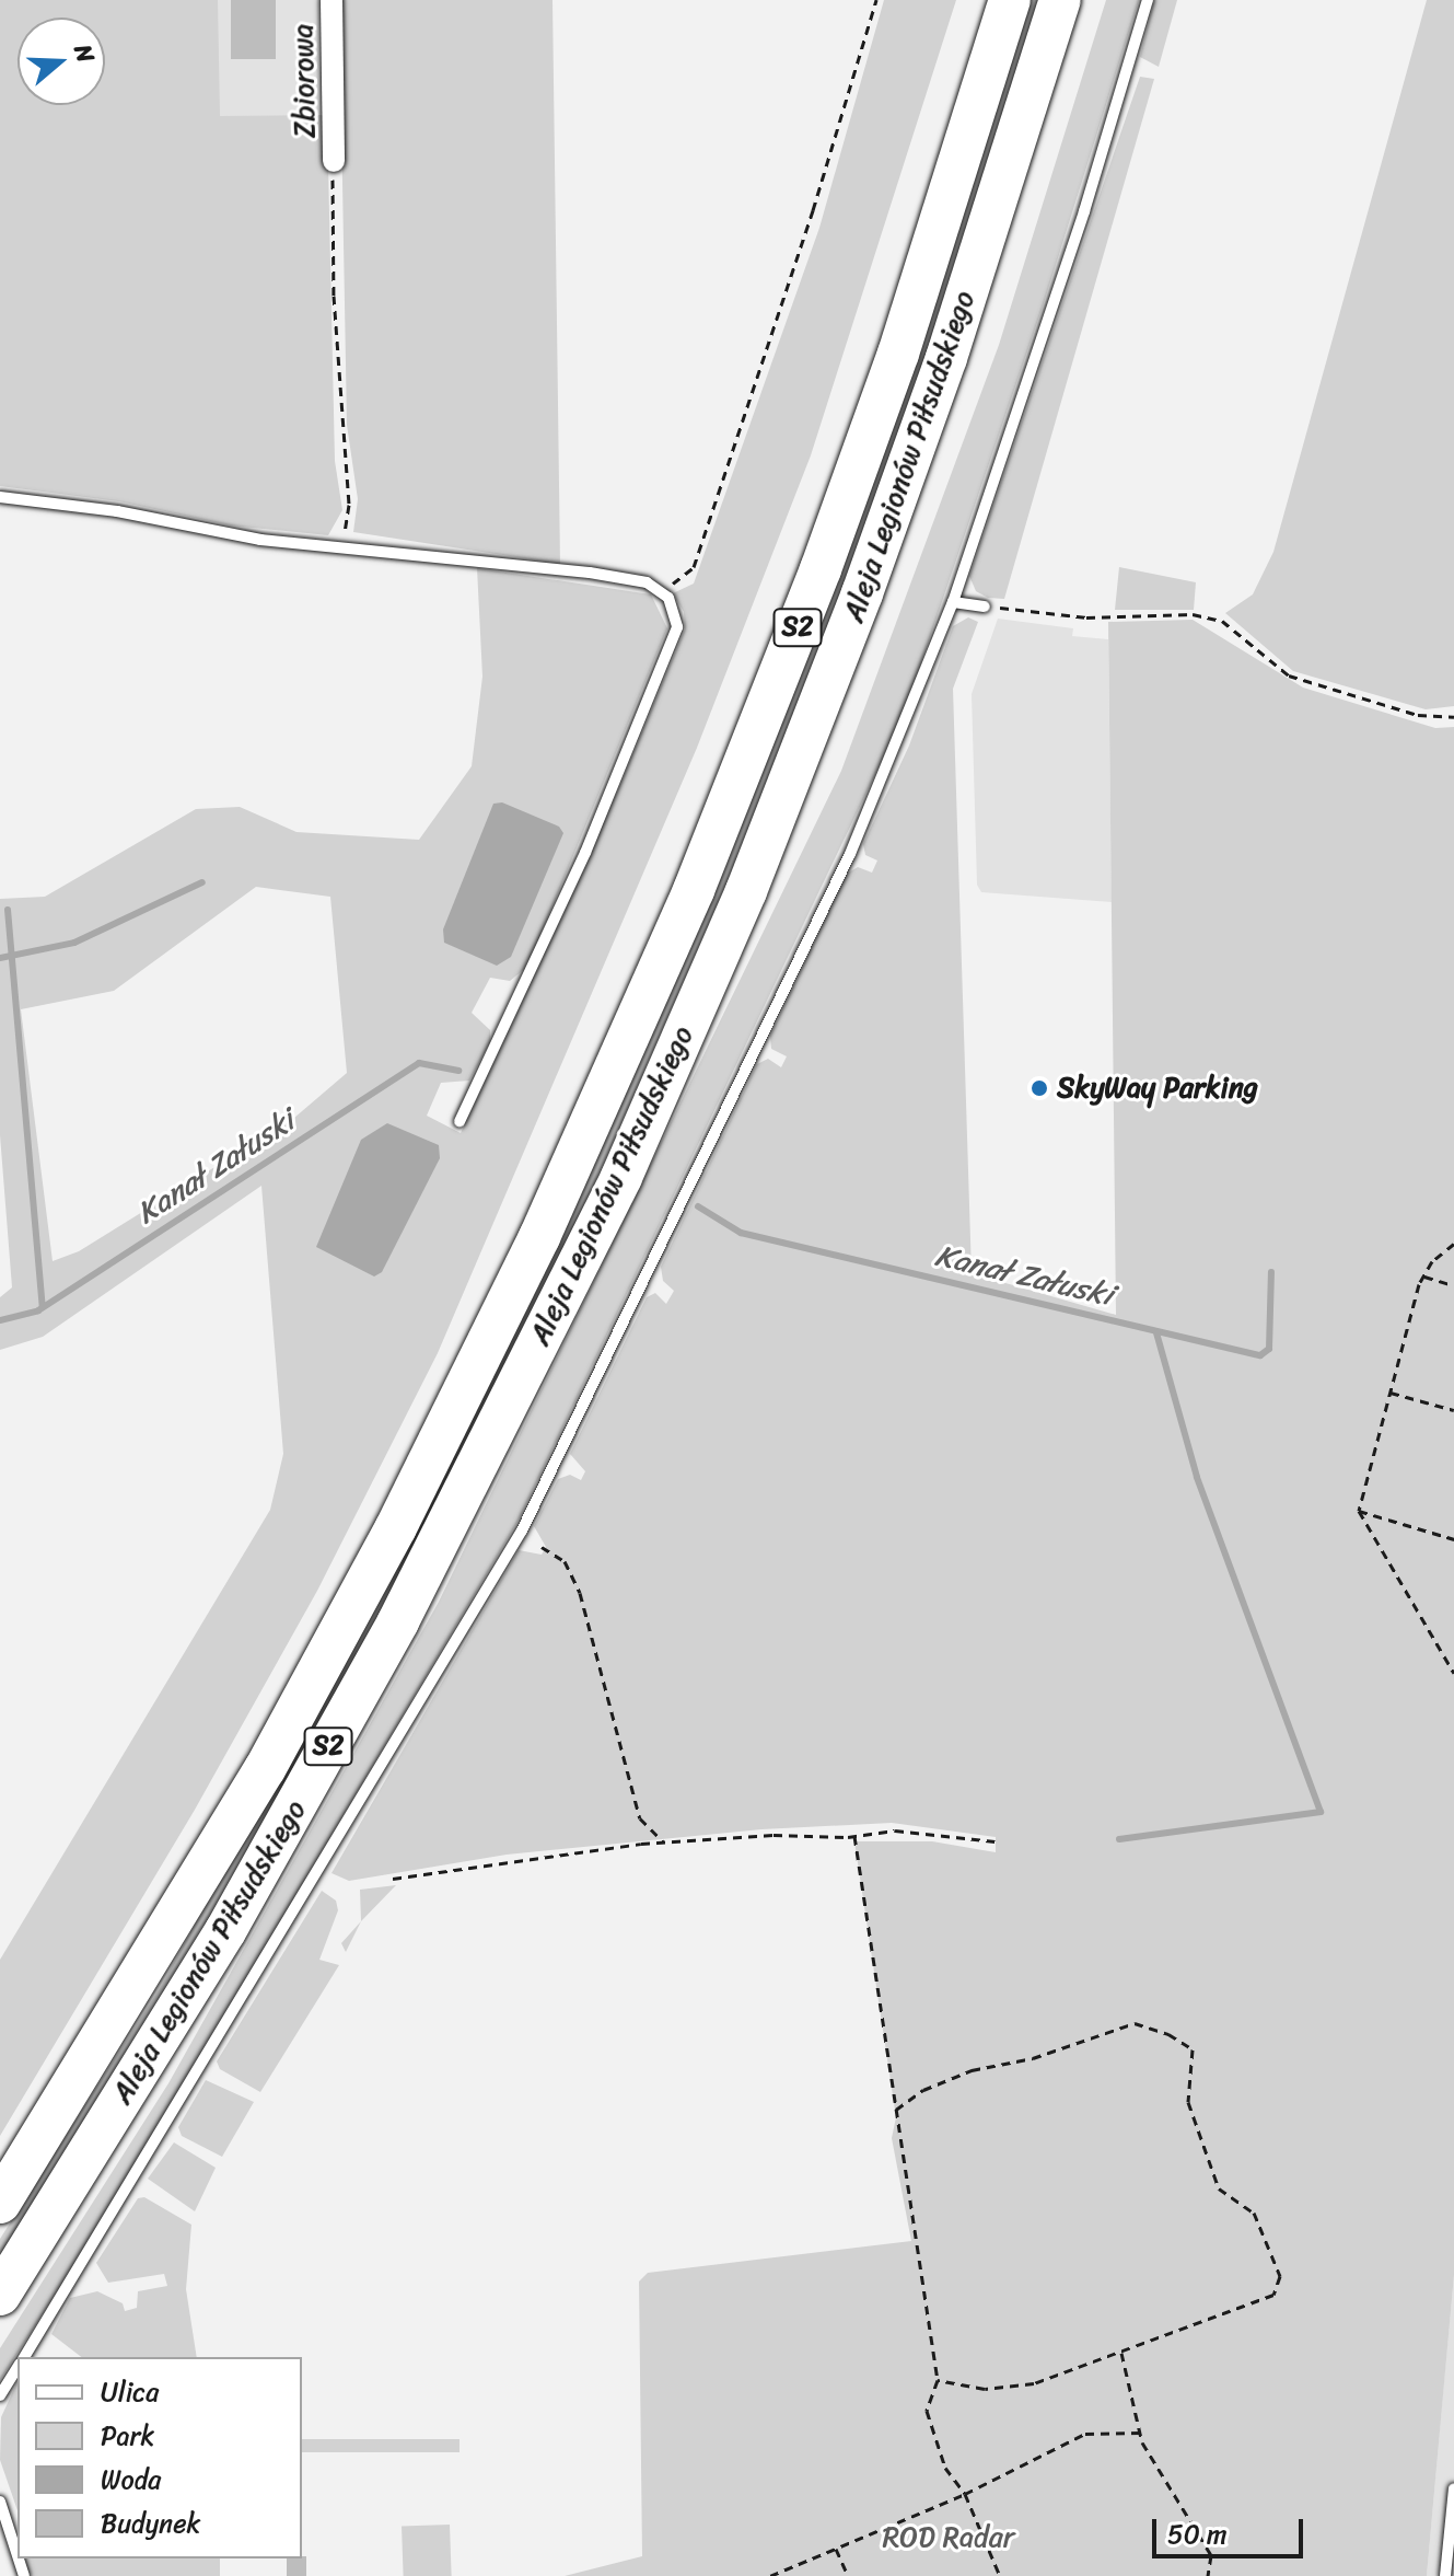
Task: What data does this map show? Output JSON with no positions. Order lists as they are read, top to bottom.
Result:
{
  "streets": {
    "highway": ["Aleja Legionów Piłsudskiego", "S2"],
    "street": ["Zbiorowa"]
  },
  "water": ["Kanał Załuski"],
  "parks": ["ROD Radar"],
  "places": ["SkyWay Parking"],
  "legend": [
    "Ulica",
    "Park",
    "Woda",
    "Budynek"
  ],
  "scale_bar": "50 m",
  "north": "right"
}
